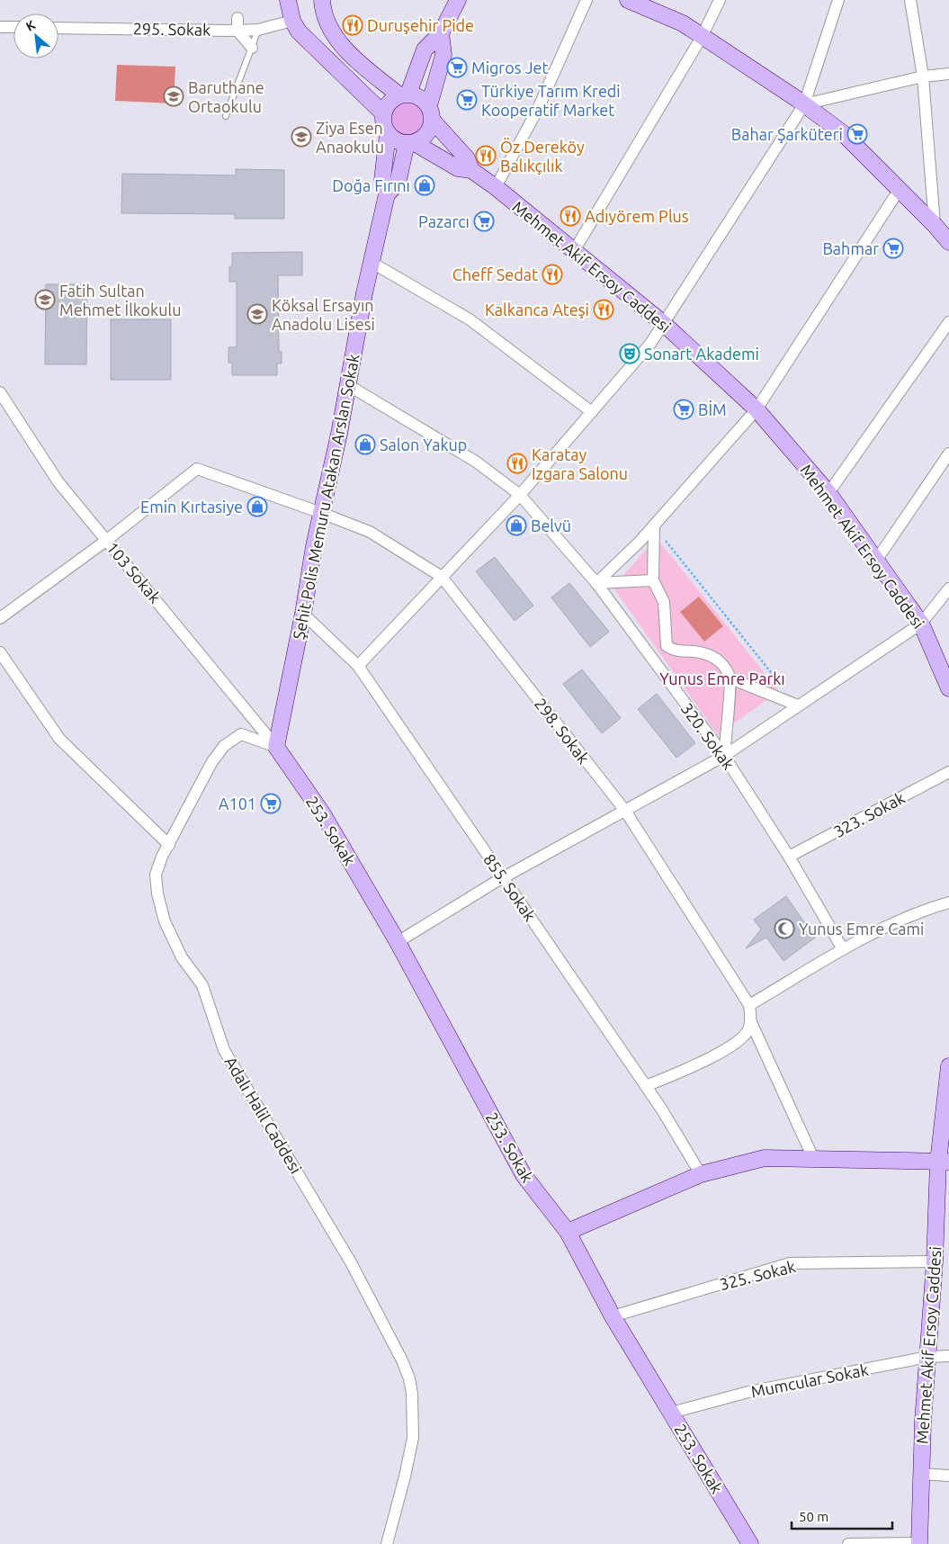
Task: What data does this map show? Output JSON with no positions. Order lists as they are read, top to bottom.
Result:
{
  "streets": {
    "street": [
      "295. Sokak",
      "Mehmet Akif Ersoy Caddesi",
      "Şehit Polis Memuru Atakan Arslan Sokak",
      "103 Sokak",
      "298. Sokak",
      "320. Sokak",
      "323. Sokak",
      "253. Sokak",
      "855. Sokak",
      "Adalı Halil Caddesi",
      "325. Sokak",
      "Mumcular Sokak"
    ]
  },
  "crossings": [
    ["Mehmet Akif Ersoy Caddesi", "325. Sokak"],
    ["Mehmet Akif Ersoy Caddesi", "Mumcular Sokak"],
    ["Şehit Polis Memuru Atakan Arslan Sokak", "103 Sokak"],
    ["Şehit Polis Memuru Atakan Arslan Sokak", "298. Sokak"],
    ["Şehit Polis Memuru Atakan Arslan Sokak", "320. Sokak"],
    ["Şehit Polis Memuru Atakan Arslan Sokak", "253. Sokak"],
    ["Şehit Polis Memuru Atakan Arslan Sokak", "855. Sokak"],
    ["Şehit Polis Memuru Atakan Arslan Sokak", "Adalı Halil Caddesi"],
    ["103 Sokak", "298. Sokak"],
    ["103 Sokak", "253. Sokak"],
    ["103 Sokak", "Adalı Halil Caddesi"],
    ["320. Sokak", "323. Sokak"],
    ["253. Sokak", "Adalı Halil Caddesi"],
    ["253. Sokak", "325. Sokak"],
    ["253. Sokak", "Mumcular Sokak"]
  ],
  "parks": ["Yunus Emre Parkı"],
  "places": {
    "restaurant": [
      "Duruşehir Pide",
      "Öz Dereköy Balıkçılık",
      "Adıyörem Plus",
      "Cheff Sedat",
      "Kalkanca Ateşi",
      "Karatay Izgara Salonu"
    ],
    "supermarket": [
      "Migros Jet",
      "Türkiye Tarım Kredi Kooperatif Market",
      "Bahar Şarküteri",
      "Pazarcı",
      "Bahmar",
      "BİM",
      "A101"
    ],
    "school or university": [
      "Baruthane Ortaokulu",
      "Ziya Esen Anaokulu",
      "Fatih Sultan Mehmet İlkokulu",
      "Köksal Ersayın Anadolu Lisesi"
    ],
    "shop": [
      "Doğa Fırını",
      "Salon Yakup",
      "Emin Kırtasiye",
      "Belvü"
    ],
    "theatre": ["Sonart Akademi"],
    "mosque": ["Yunus Emre Cami"]
  },
  "scale_bar": "50 m",
  "north": "top left"
}
